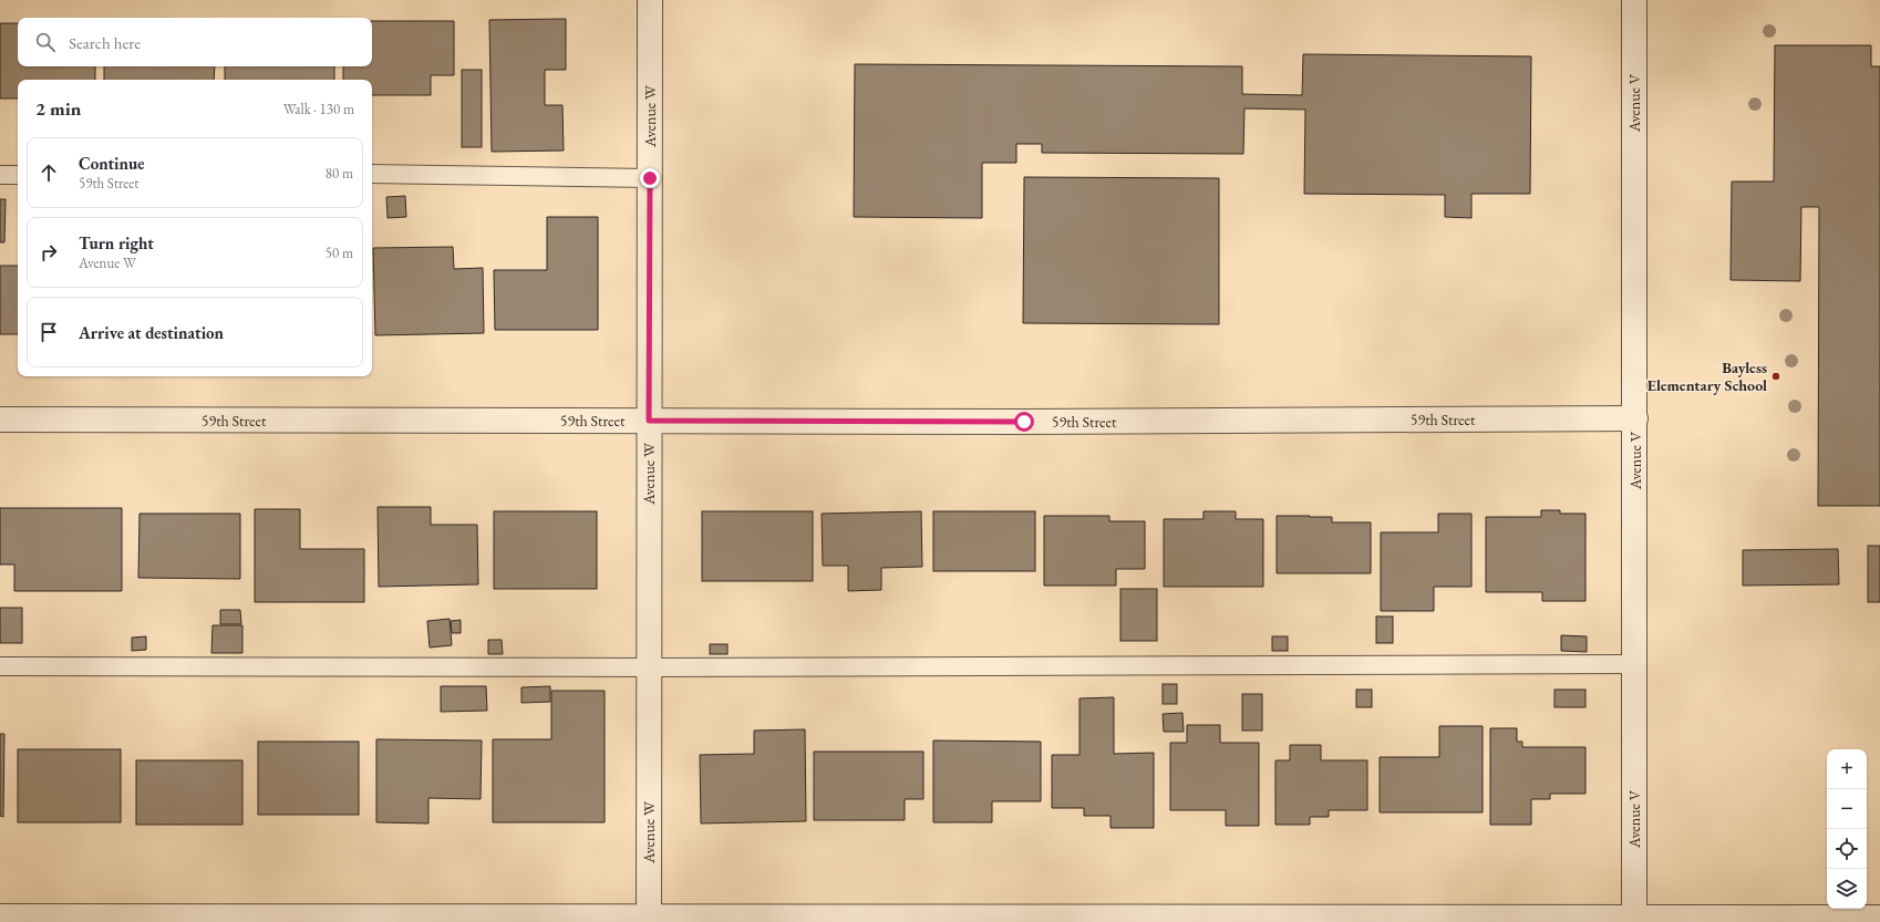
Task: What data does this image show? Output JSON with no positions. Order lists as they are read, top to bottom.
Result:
{
  "streets": {
    "street": ["Avenue V", "Avenue W", "59th Street"]
  },
  "crossings": [
    ["Avenue V", "59th Street"],
    ["Avenue W", "59th Street"]
  ],
  "places": ["Bayless Elementary School"],
  "page": {
    "search": "Search here",
    "heading": ["2 min", "Walk · 130 m"],
    "list": [
      ["Continue", "59th Street", "80 m"],
      ["Turn right", "Avenue W", "50 m"],
      "Arrive at destination"
    ],
    "map_buttons": ["+", "−"]
  }
}
